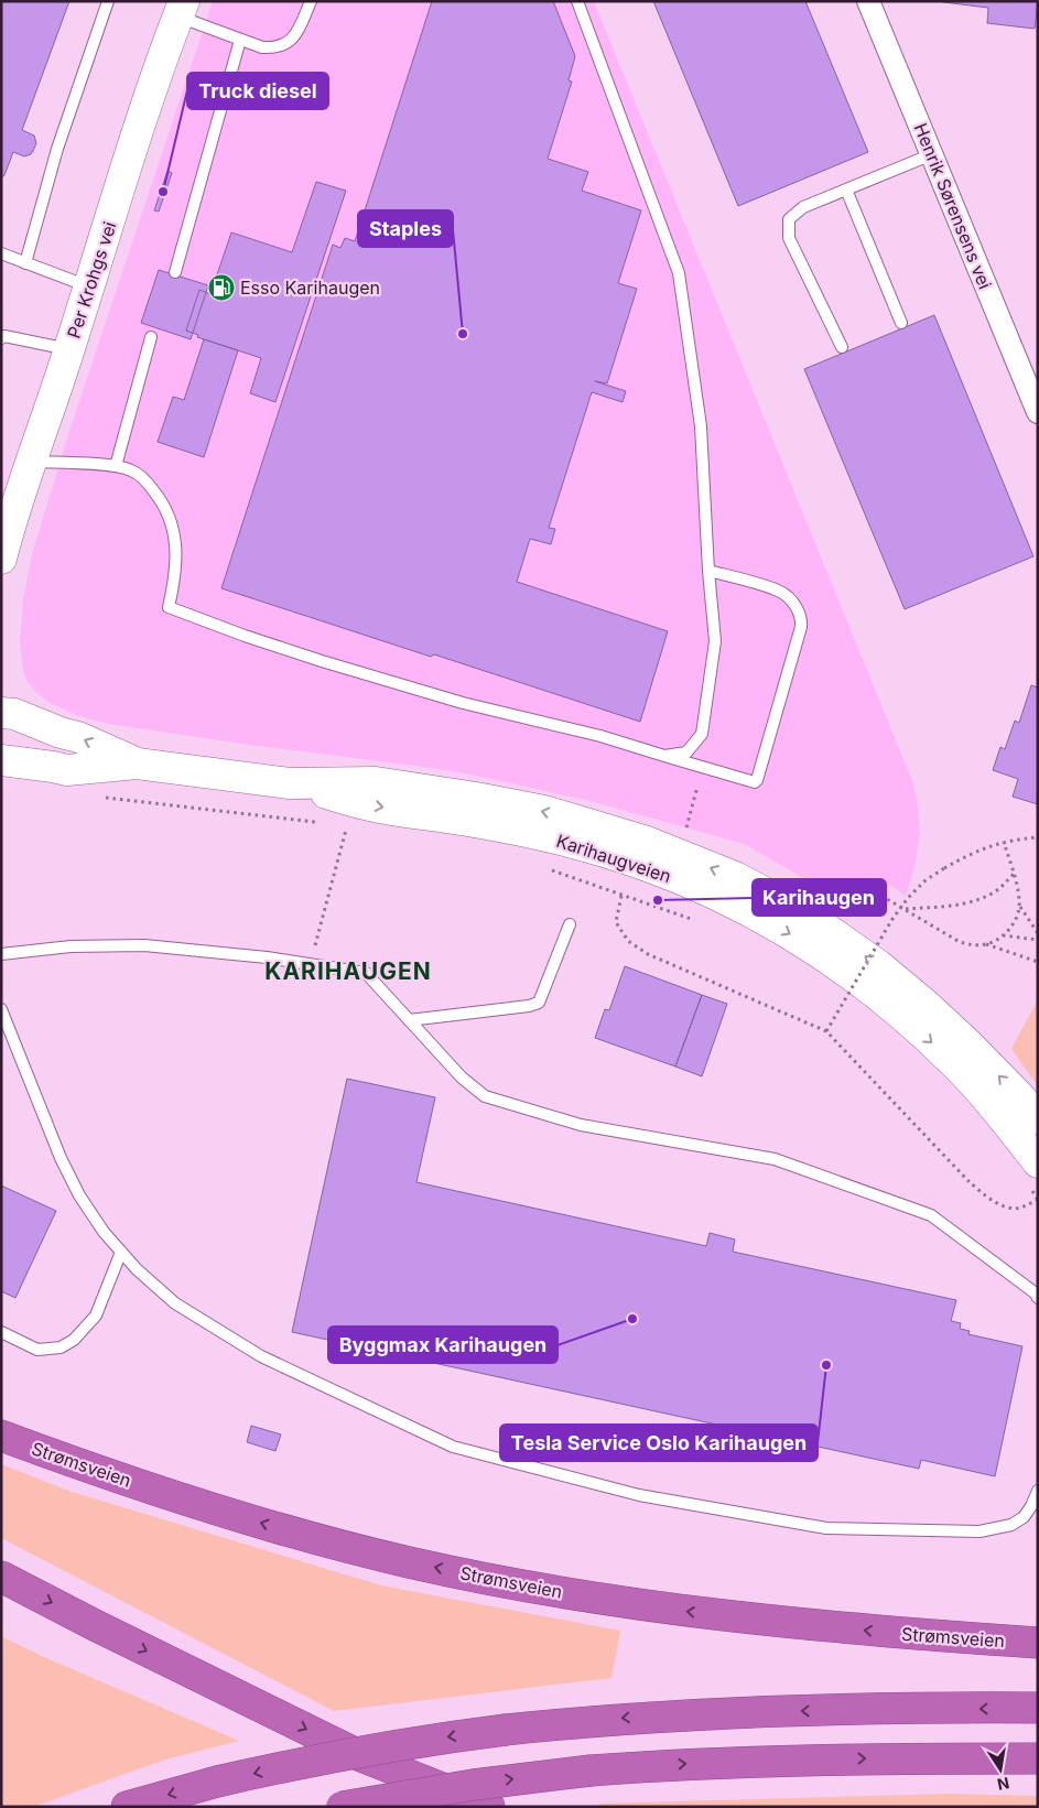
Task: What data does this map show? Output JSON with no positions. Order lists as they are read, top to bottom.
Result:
{
  "streets": {
    "highway": ["Strømsveien"],
    "main road": ["Per Krohgs vei", "Karihaugveien"],
    "street": ["Henrik Sørensens vei"]
  },
  "districts": ["KARIHAUGEN"],
  "places": {
    "other": [
      "Truck diesel",
      "Staples",
      "Karihaugen",
      "Byggmax Karihaugen",
      "Tesla Service Oslo Karihaugen"
    ],
    "fuel station": ["Esso Karihaugen"]
  },
  "north": "bottom"
}
